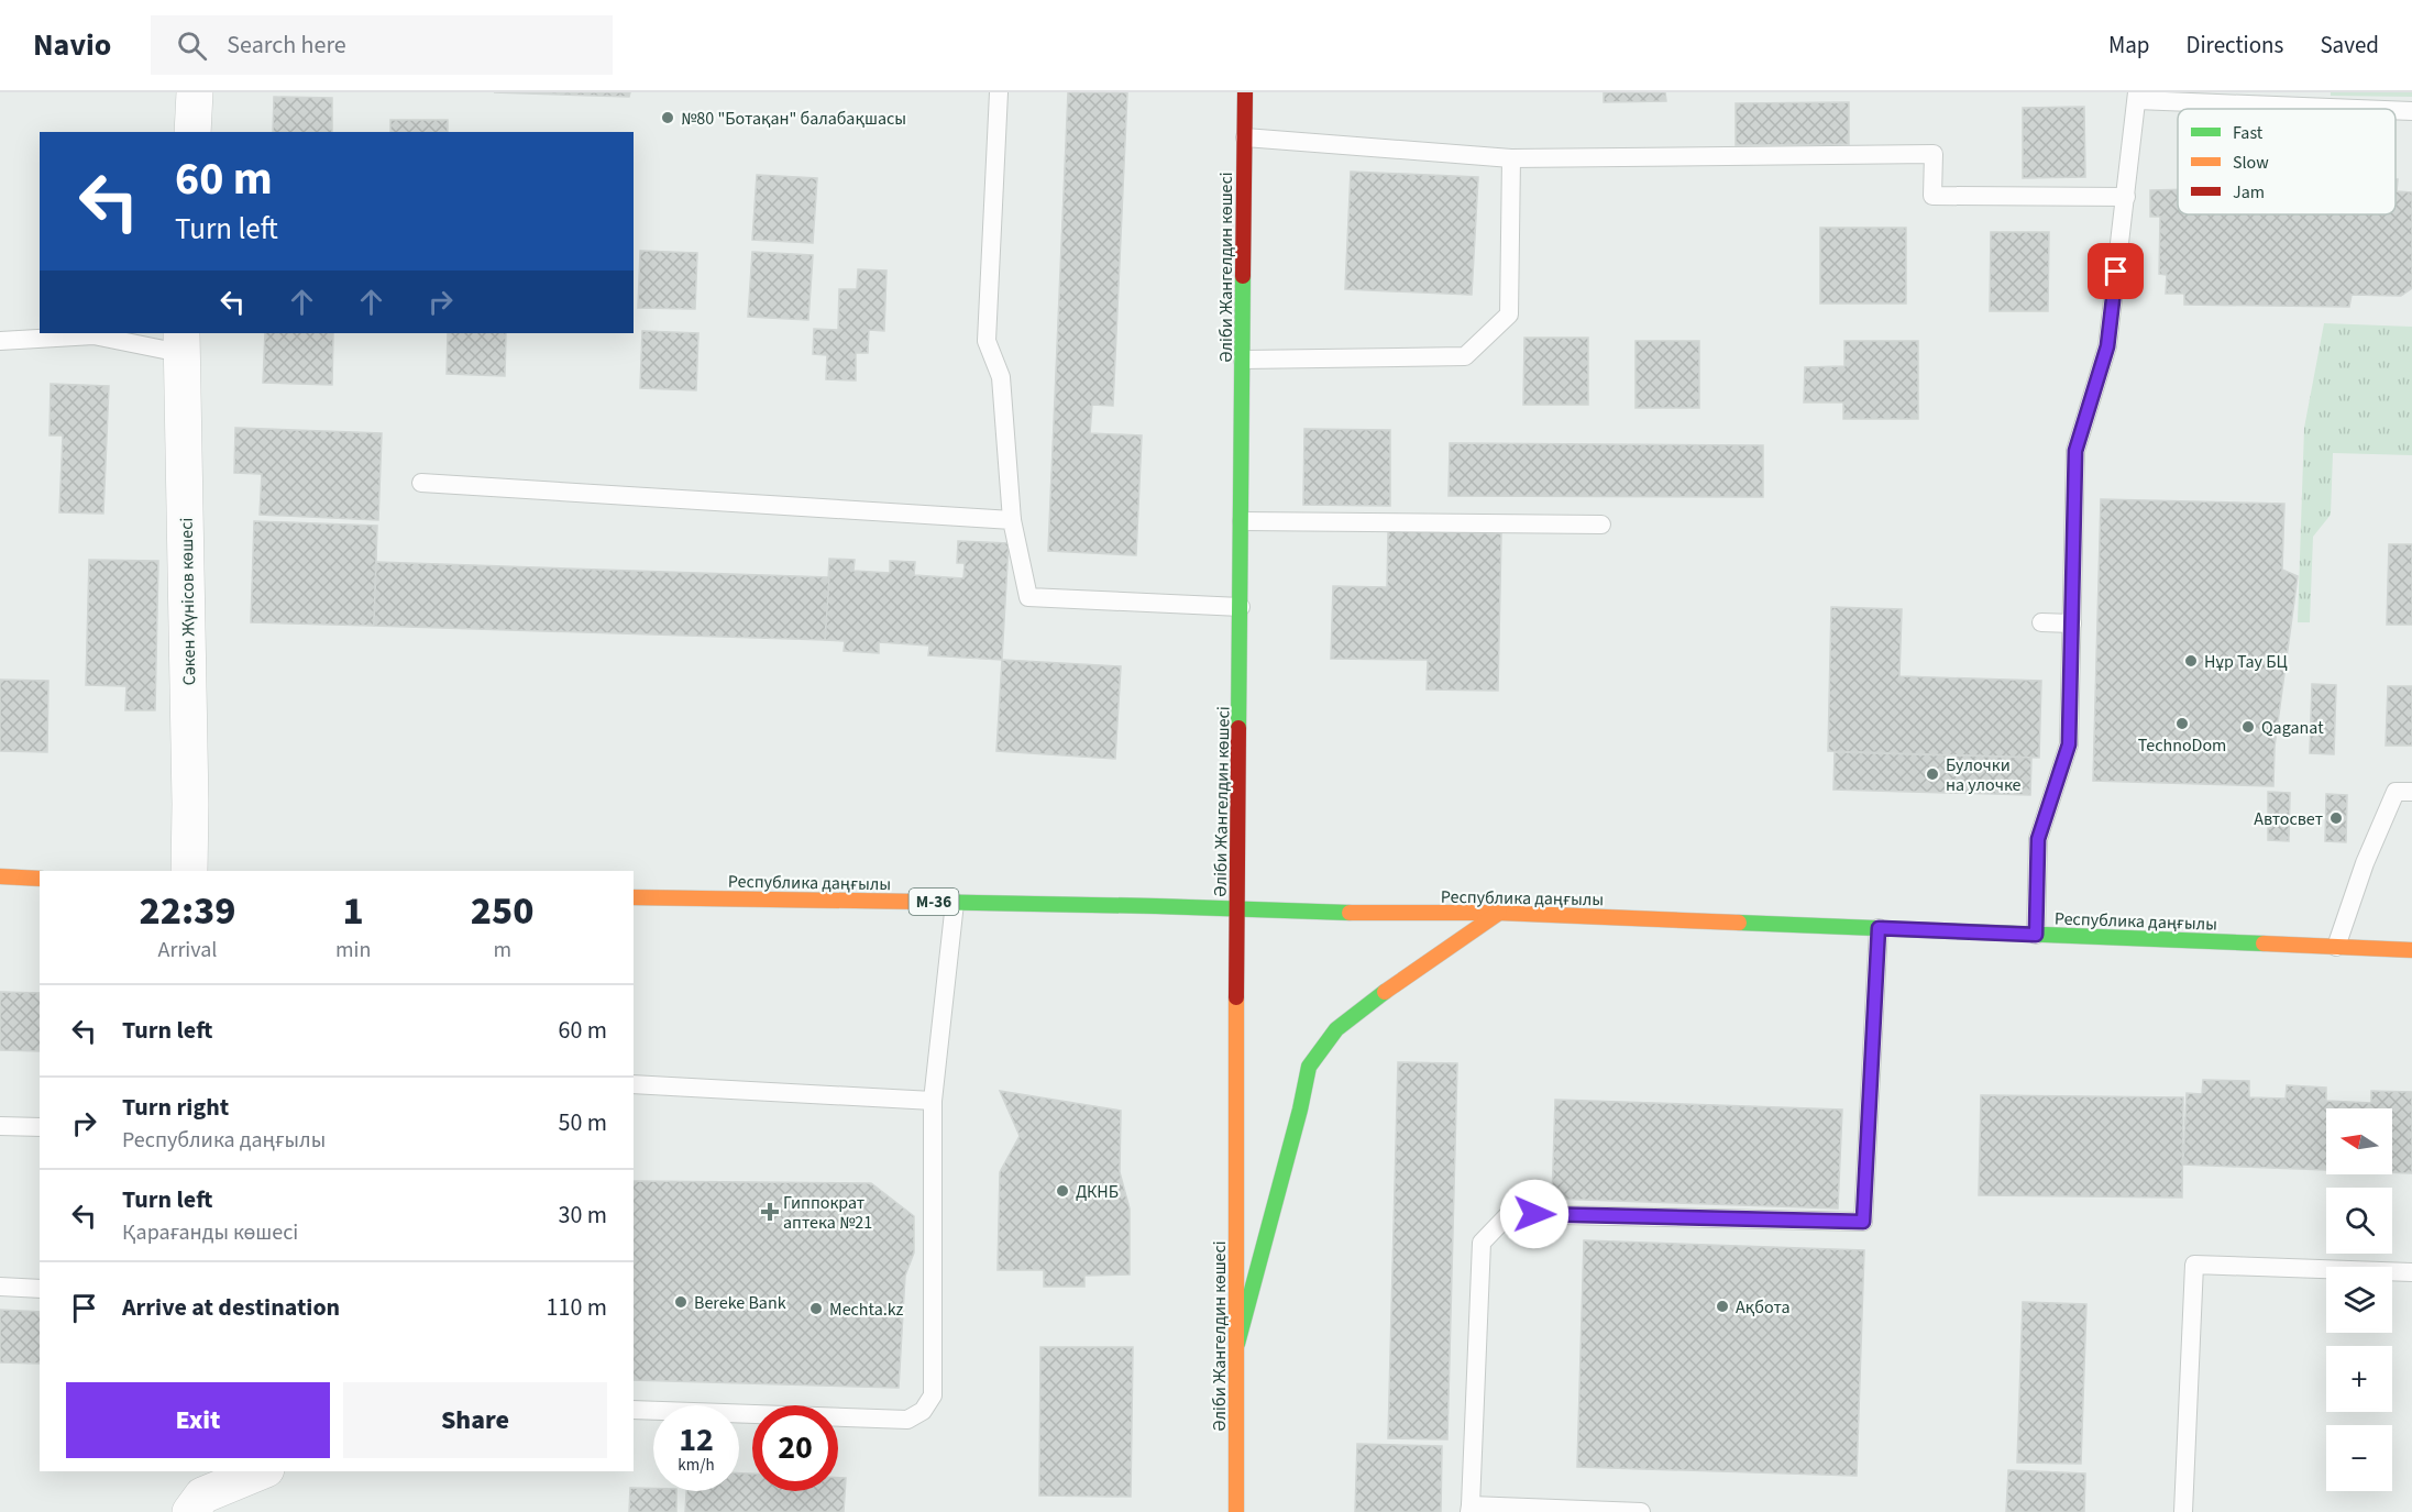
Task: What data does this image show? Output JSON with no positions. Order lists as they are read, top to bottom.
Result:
{
  "streets": {
    "main road": ["Әліби Жангелдин көшесі", "Республика даңғылы", "M-36"],
    "street": ["Сәкен Жүнісов көшесі"]
  },
  "crossings": [
    ["Әліби Жангелдин көшесі", "Республика даңғылы"]
  ],
  "places": {
    "other": [
      "№80 \"Ботақан\" балабақшасы",
      "Нұр Тау БЦ",
      "TechnoDom",
      "Qaganat",
      "Булочки на улочке",
      "Автосвет",
      "ДКНБ",
      "Bereke Bank",
      "Ақбота",
      "Mechta.kz"
    ],
    "health": ["Гиппократ аптека №21"]
  },
  "legend": ["Fast", "Slow", "Jam"],
  "north": "left",
  "page": {
    "header": "Navio",
    "search": "Search here",
    "nav": ["Map", "Directions", "Saved"],
    "turn": ["60 m", "Turn left"],
    "eta": [
      "22:39",
      "Arrival",
      "1",
      "min",
      "250",
      "m"
    ],
    "list": [
      {
        "name": "Turn left",
        "value": "60 m"
      },
      {
        "name": "Turn right",
        "note": "Республика даңғылы",
        "value": "50 m"
      },
      {
        "name": "Turn left",
        "note": "Қарағанды көшесі",
        "value": "30 m"
      },
      {
        "name": "Arrive at destination",
        "value": "110 m"
      }
    ],
    "map_buttons": ["+", "−"],
    "buttons": ["Exit", "Share"],
    "speed": "12 km/h",
    "limit": "20"
  }
}
